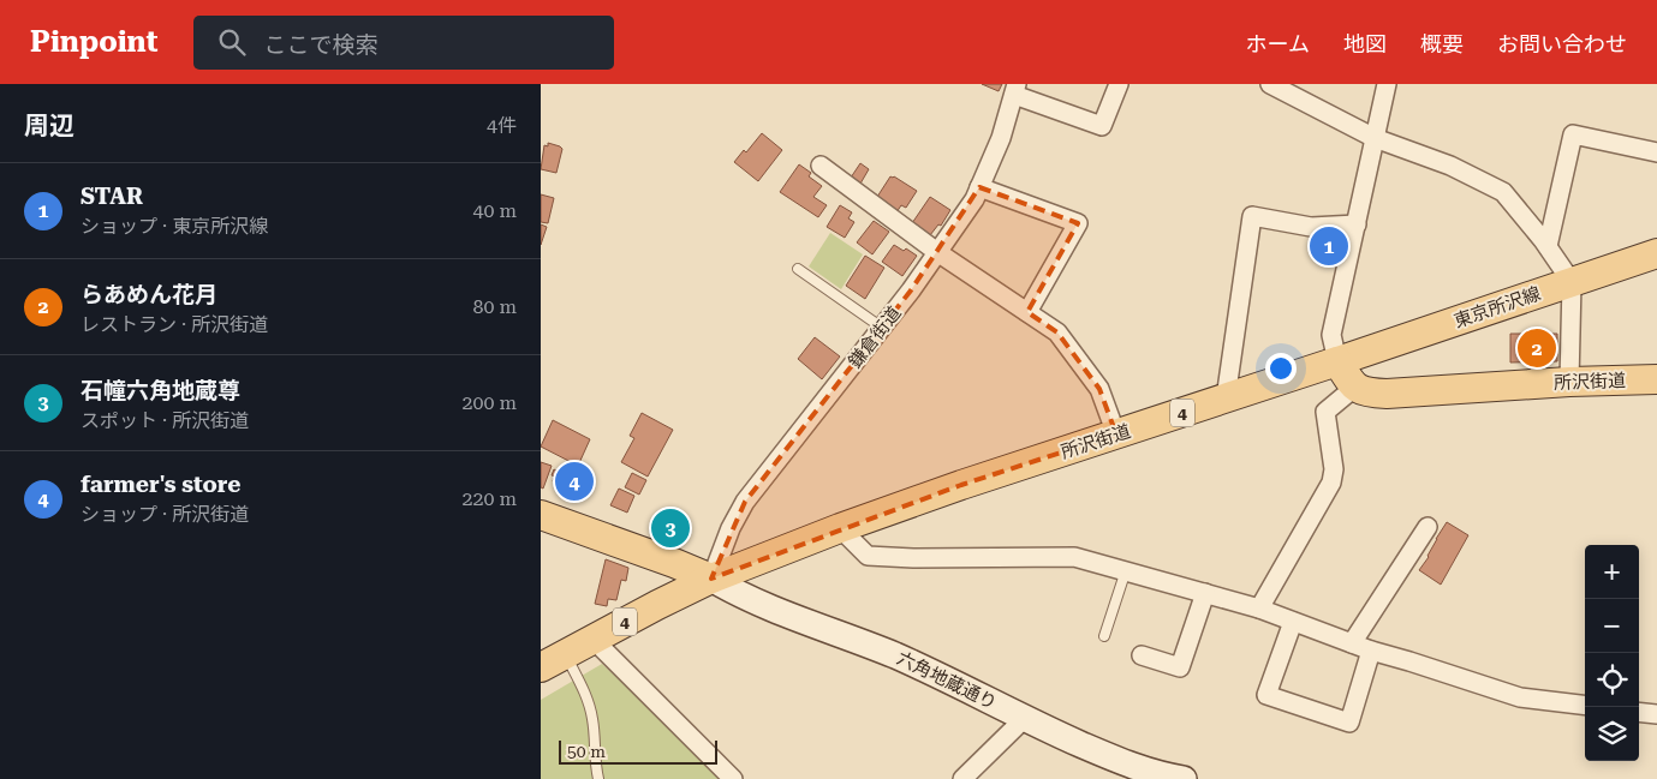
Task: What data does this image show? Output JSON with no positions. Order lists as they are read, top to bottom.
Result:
{
  "streets": {
    "main road": ["東京所沢線", "所沢街道", "4"],
    "street": ["鎌倉街道", "六角地蔵通り"]
  },
  "crossings": [
    ["東京所沢線", "所沢街道"],
    ["鎌倉街道", "所沢街道"],
    ["鎌倉街道", "4"],
    ["鎌倉街道", "六角地蔵通り"],
    ["所沢街道", "4"],
    ["所沢街道", "六角地蔵通り"],
    ["4", "六角地蔵通り"]
  ],
  "scale_bar": "50 m",
  "page": {
    "header": "Pinpoint",
    "search": "ここで検索",
    "nav": [
      "ホーム",
      "地図",
      "概要",
      "お問い合わせ"
    ],
    "heading": ["周辺", "4件"],
    "list": [
      {
        "mark": "1",
        "name": "STAR",
        "note": "ショップ · 東京所沢線",
        "value": "40 m"
      },
      {
        "mark": "2",
        "name": "らあめん花月",
        "note": "レストラン · 所沢街道",
        "value": "80 m"
      },
      {
        "mark": "3",
        "name": "石幢六角地蔵尊",
        "note": "スポット · 所沢街道",
        "value": "200 m"
      },
      {
        "mark": "4",
        "name": "farmer's store",
        "note": "ショップ · 所沢街道",
        "value": "220 m"
      }
    ],
    "pins": [
      "1",
      "2",
      "4",
      "3"
    ],
    "map_buttons": ["+", "−"],
    "scale": "50 m"
  }
}
